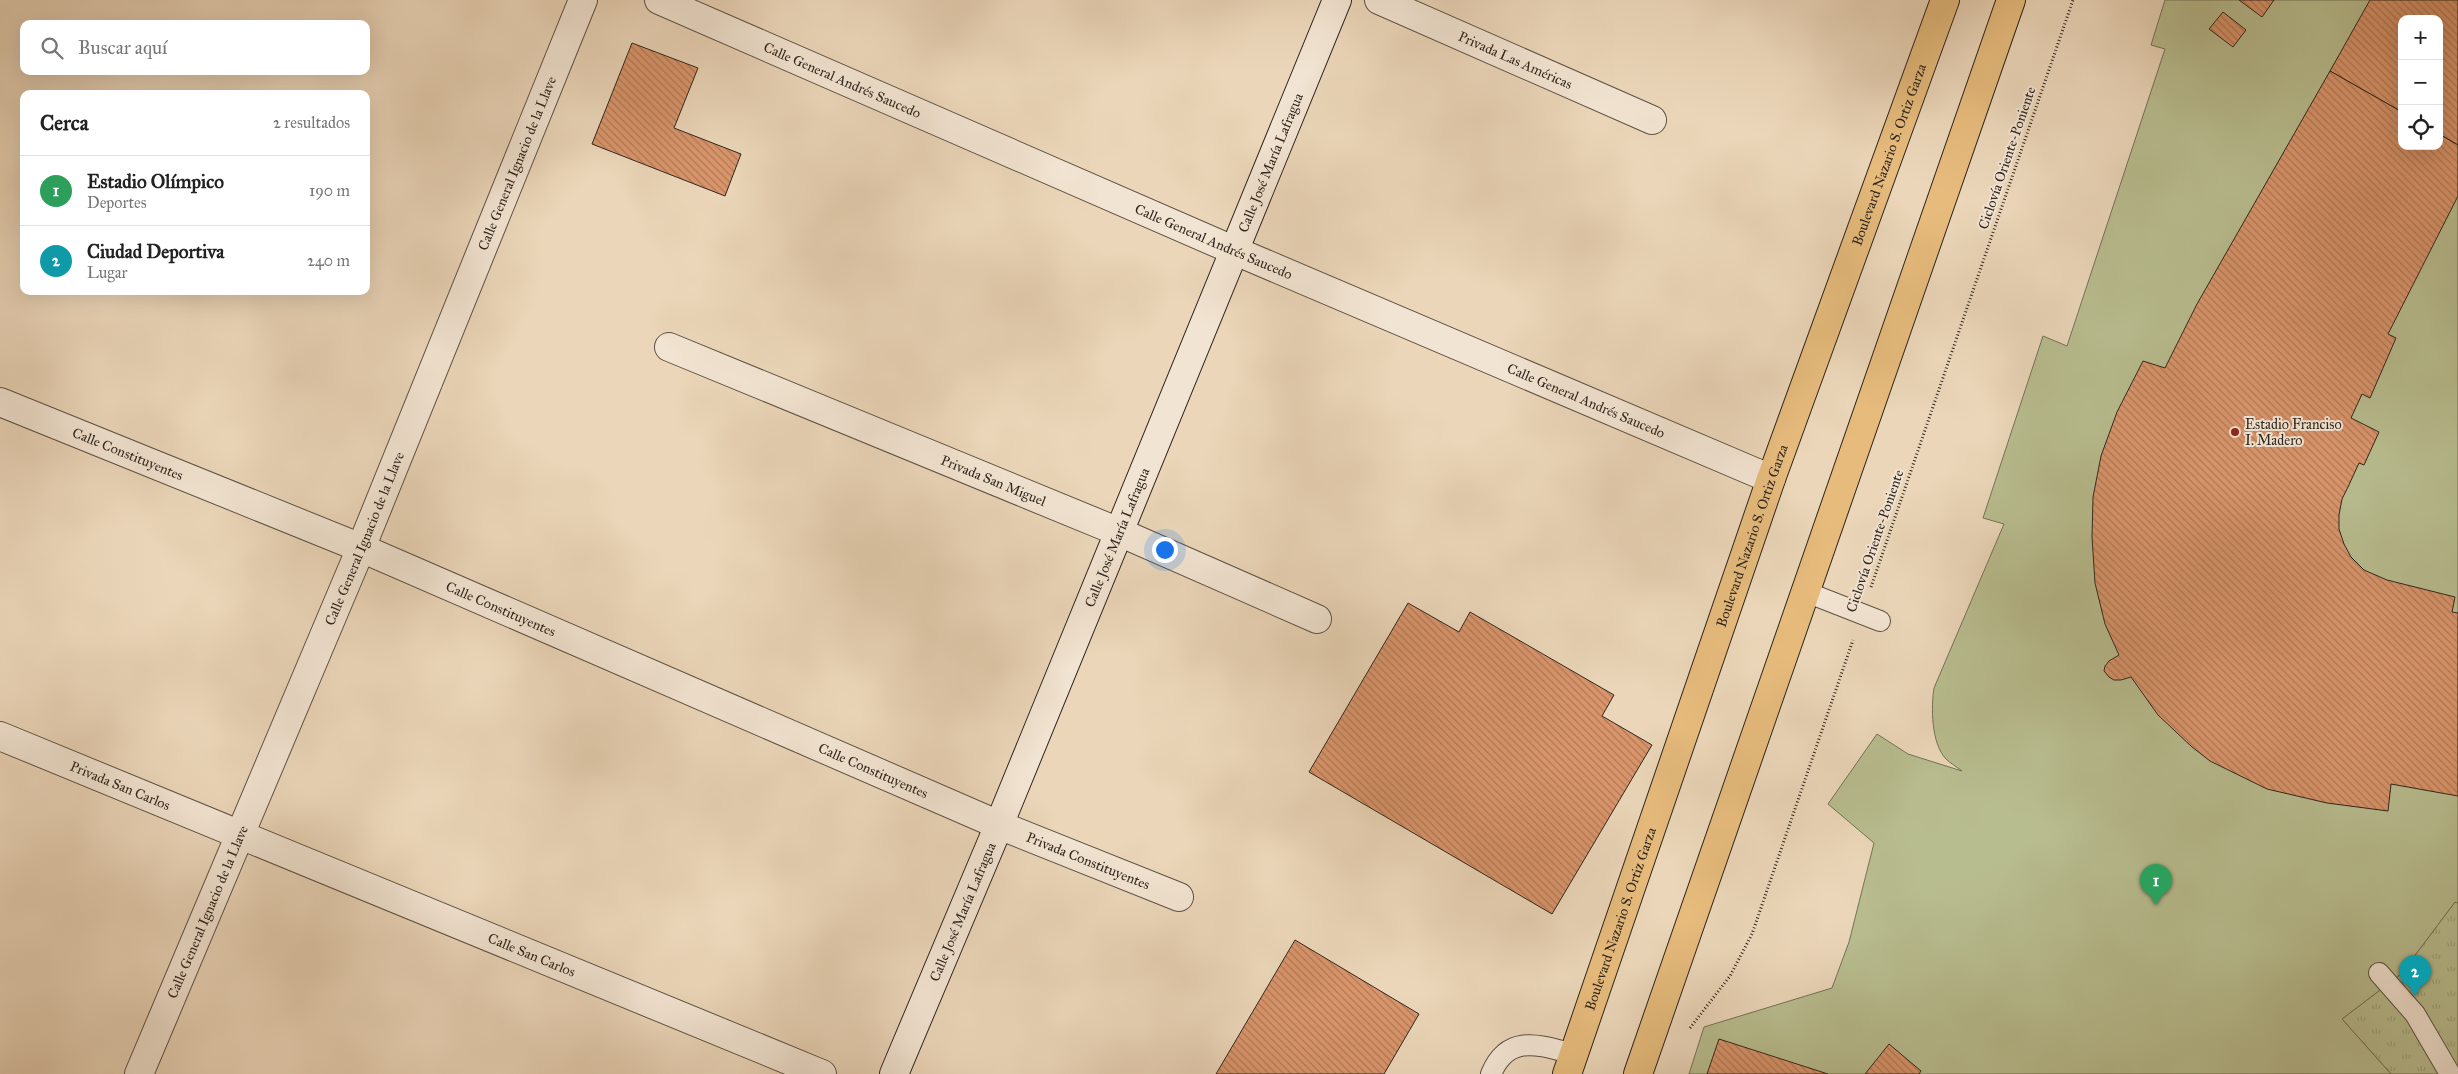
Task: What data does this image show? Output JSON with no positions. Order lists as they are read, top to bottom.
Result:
{
  "streets": {
    "main road": ["Boulevard Nazario S. Ortiz Garza"],
    "street": [
      "Privada Las Américas",
      "Calle General Andrés Saucedo",
      "Calle General Ignacio de la Llave",
      "Calle José María Lafragua",
      "Calle Constituyentes",
      "Privada San Miguel",
      "Privada San Carlos",
      "Privada Constituyentes",
      "Calle San Carlos"
    ],
    "path": ["Ciclovía Oriente-Poniente"]
  },
  "crossings": [
    ["Calle General Andrés Saucedo", "Boulevard Nazario S. Ortiz Garza"],
    ["Calle General Andrés Saucedo", "Calle José María Lafragua"],
    ["Calle General Ignacio de la Llave", "Calle Constituyentes"],
    ["Calle General Ignacio de la Llave", "Privada San Carlos"],
    ["Calle General Ignacio de la Llave", "Calle San Carlos"],
    ["Calle José María Lafragua", "Calle Constituyentes"],
    ["Calle José María Lafragua", "Privada San Miguel"],
    ["Calle José María Lafragua", "Privada Constituyentes"],
    ["Calle Constituyentes", "Privada Constituyentes"],
    ["Privada San Carlos", "Calle San Carlos"]
  ],
  "places": ["Estadio Franciso I. Madero"],
  "page": {
    "map_buttons": ["+", "−"],
    "search": "Buscar aquí",
    "heading": ["Cerca", "2 resultados"],
    "list": [
      {
        "mark": "1",
        "name": "Estadio Olímpico",
        "note": "Deportes",
        "value": "190 m"
      },
      {
        "mark": "2",
        "name": "Ciudad Deportiva",
        "note": "Lugar",
        "value": "240 m"
      }
    ],
    "pins": ["1", "2"]
  }
}
